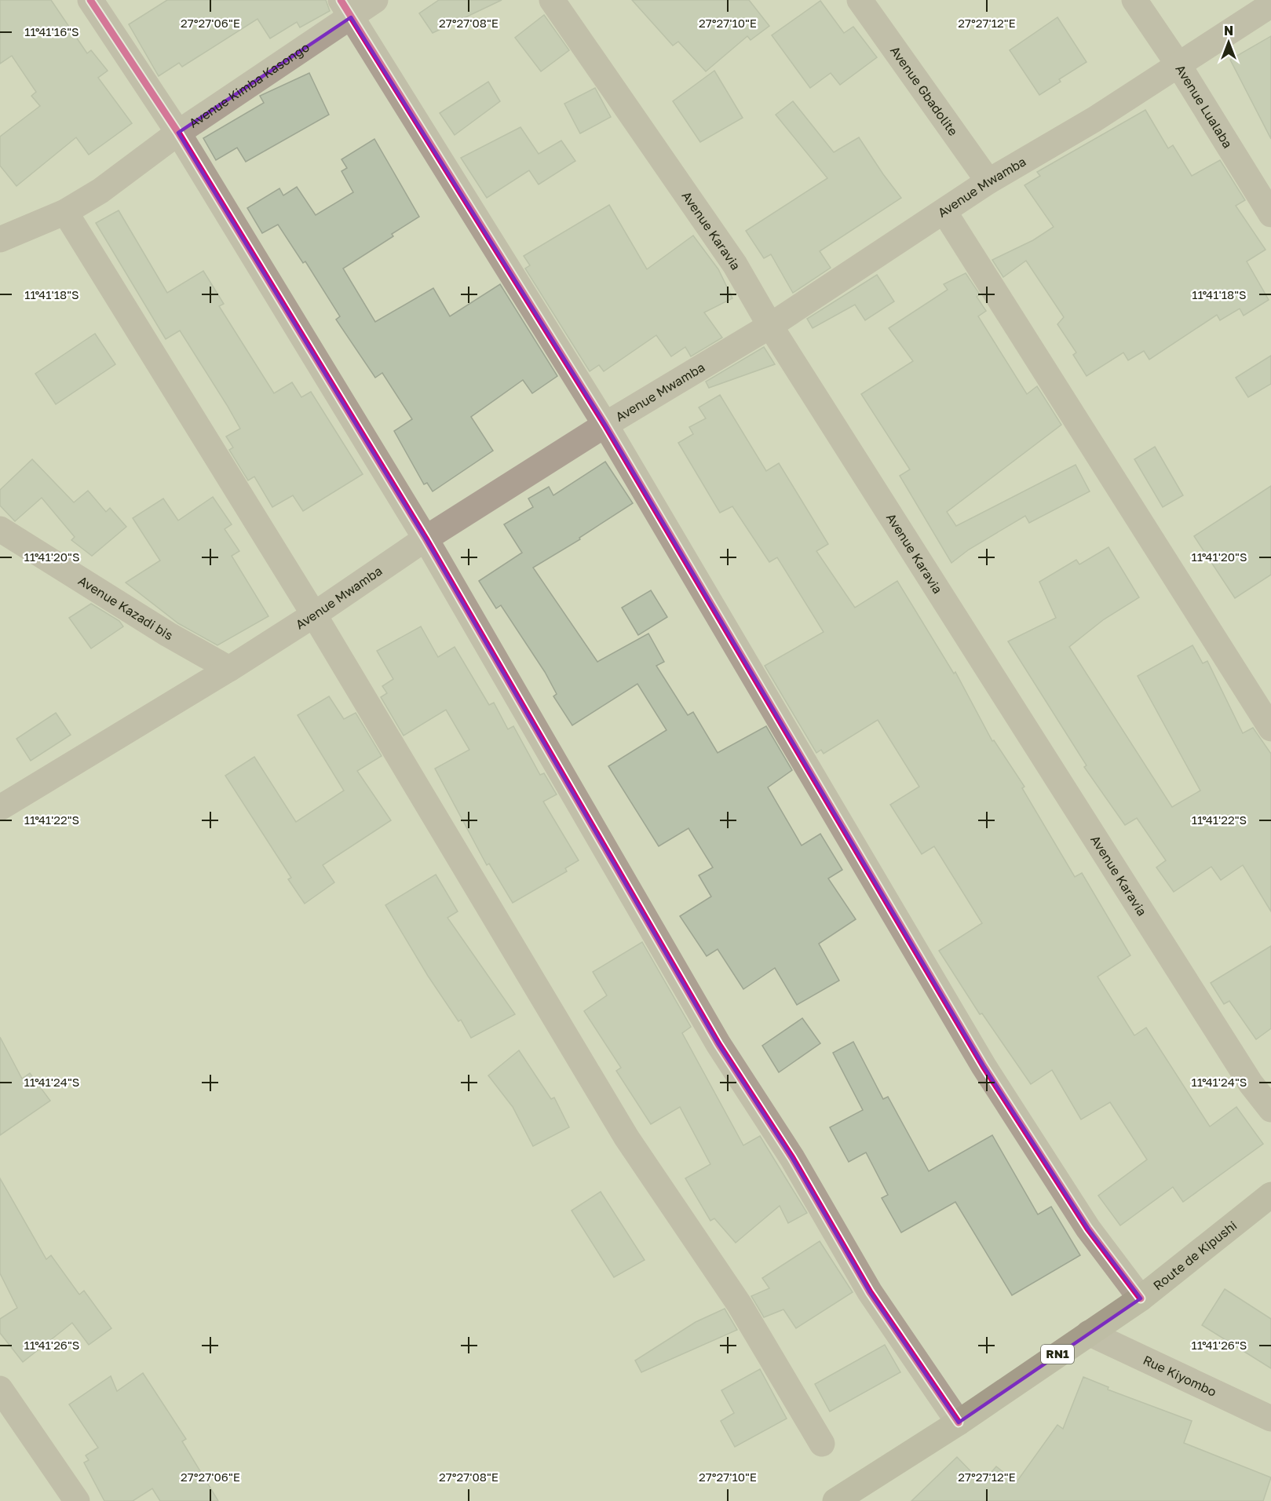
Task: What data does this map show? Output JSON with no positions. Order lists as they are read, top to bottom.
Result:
{
  "streets": {
    "highway": ["Route de Kipushi", "RN1"],
    "street": [
      "Avenue Kimba Kasongo",
      "Avenue Gbadolite",
      "Avenue Lualaba",
      "Avenue Mwamba",
      "Avenue Karavia",
      "Avenue Kazadi bis",
      "Rue Kiyombo"
    ]
  },
  "crossings": [
    ["Avenue Gbadolite", "Avenue Mwamba"],
    ["Avenue Lualaba", "Avenue Mwamba"],
    ["Avenue Mwamba", "Avenue Karavia"],
    ["Avenue Mwamba", "Avenue Kazadi bis"],
    ["Route de Kipushi", "Rue Kiyombo"]
  ],
  "north": "top",
  "coordinates": [
    "27°27'06\"E",
    "27°27'08\"E",
    "27°27'10\"E",
    "27°27'12\"E",
    "11°41'16\"S",
    "11°41'18\"S",
    "11°41'20\"S",
    "11°41'22\"S",
    "11°41'24\"S",
    "11°41'26\"S"
  ]
}
